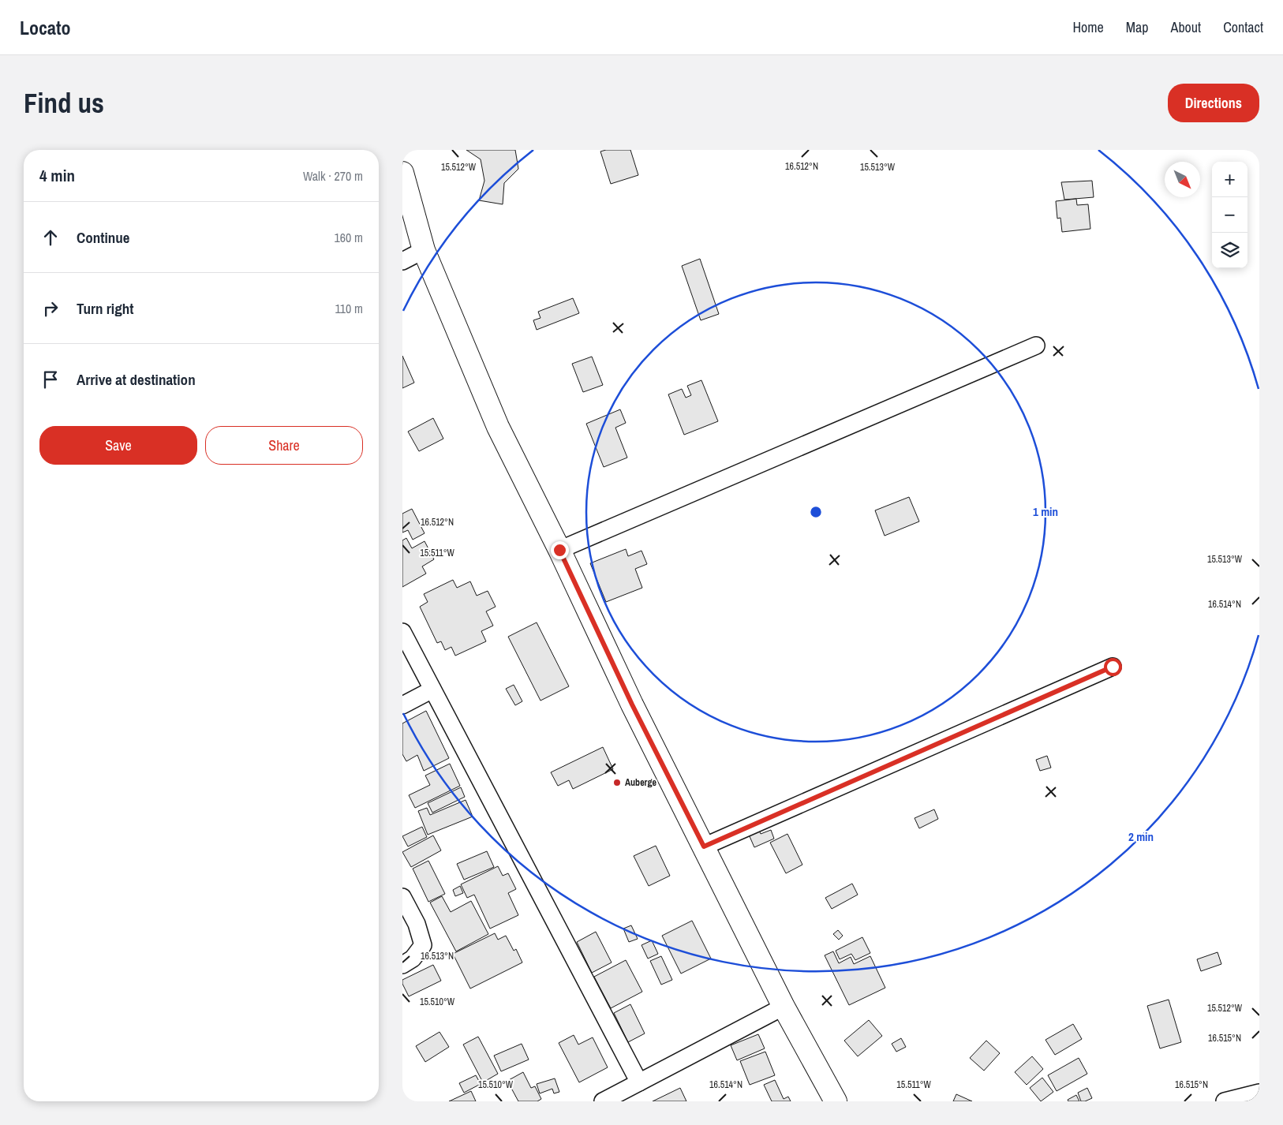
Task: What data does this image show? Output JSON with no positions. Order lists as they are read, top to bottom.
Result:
{
  "places": ["Auberge"],
  "north": "bottom right",
  "page": {
    "header": "Locato",
    "nav": [
      "Home",
      "Map",
      "About",
      "Contact"
    ],
    "buttons": [
      "Directions",
      ["Save", "Share"]
    ],
    "title": "Find us",
    "heading": ["4 min", "Walk · 270 m"],
    "map_buttons": ["+", "−"],
    "list": [
      ["Continue", "160 m"],
      ["Turn right", "110 m"],
      "Arrive at destination"
    ]
  },
  "coordinates": [
    "16.512°N",
    "15.512°W",
    "15.513°W",
    "15.511°W",
    "16.514°N",
    "16.513°N",
    "15.510°W",
    "16.515°N"
  ],
  "rings": ["1 min", "2 min"]
}
